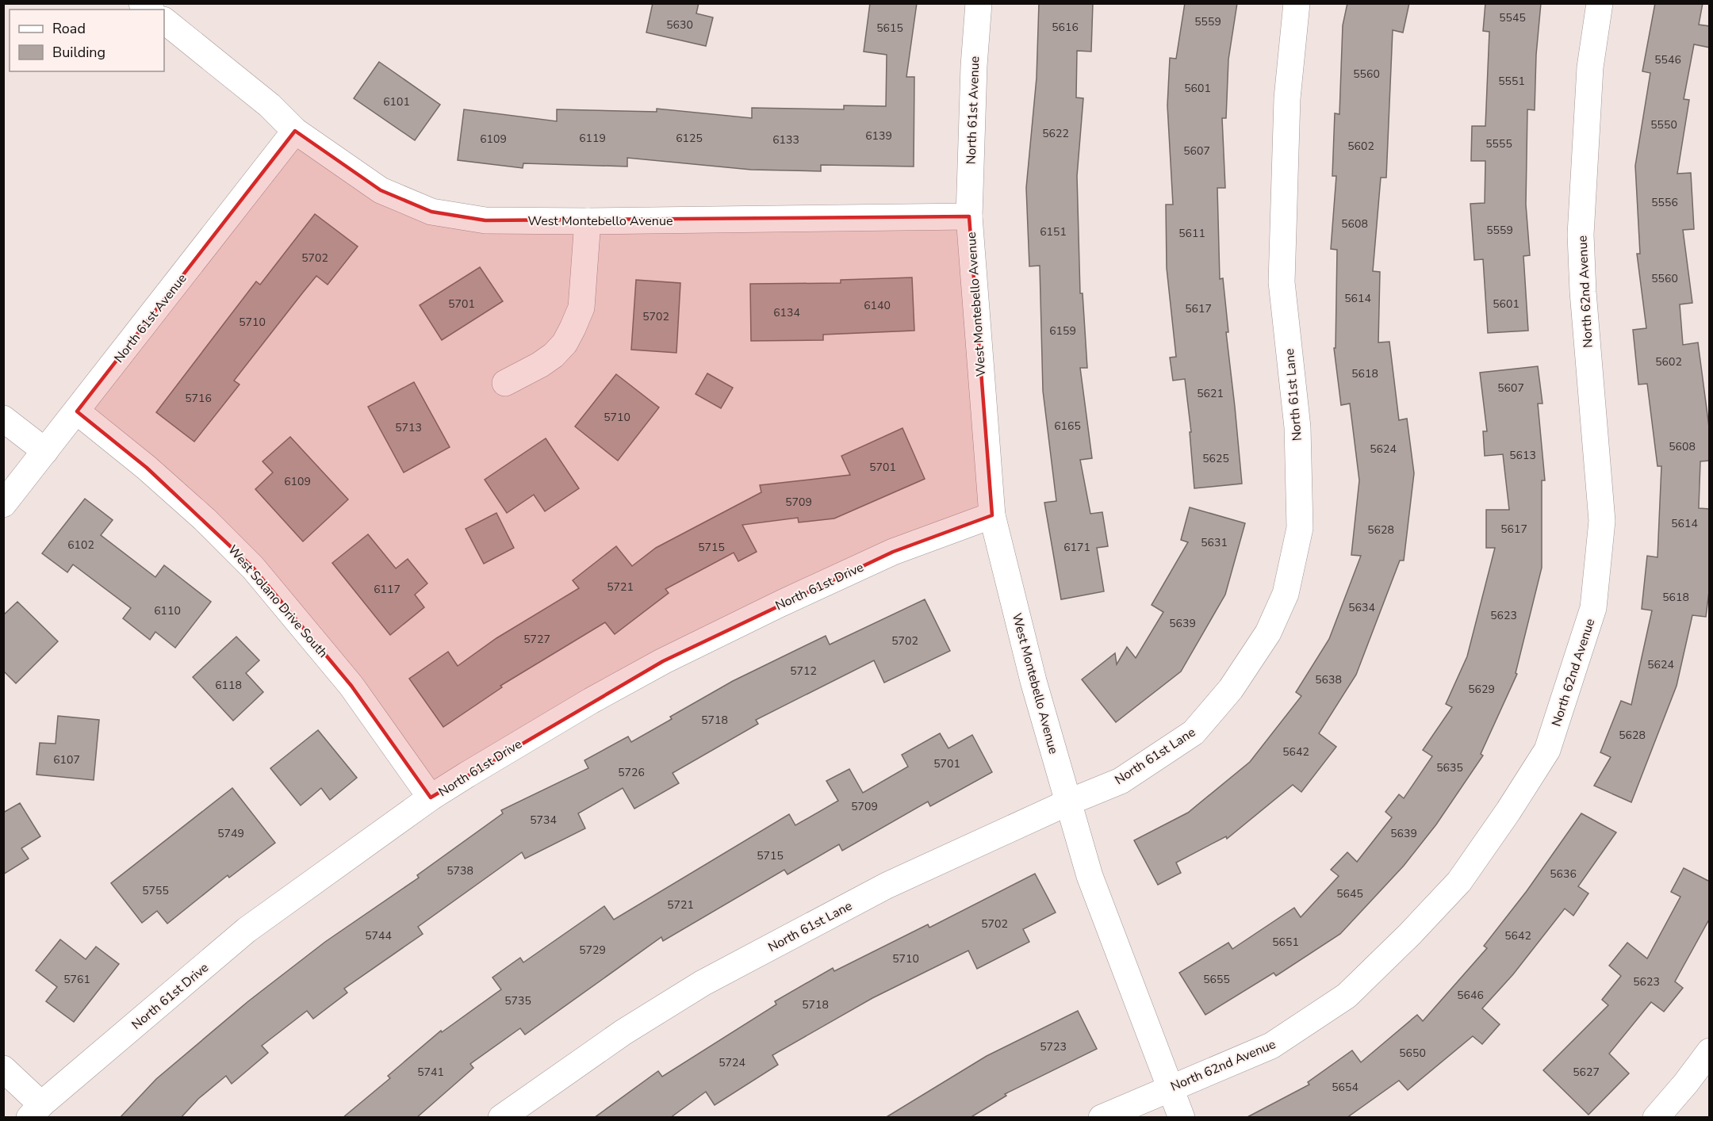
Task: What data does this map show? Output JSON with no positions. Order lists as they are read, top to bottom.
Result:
{
  "streets": {
    "street": [
      "North 61st Avenue",
      "West Montebello Avenue",
      "North 62nd Avenue",
      "North 61st Lane",
      "North 61st Drive",
      "West Solano Drive South"
    ]
  },
  "crossings": [
    ["North 61st Avenue", "West Montebello Avenue"],
    ["North 61st Avenue", "West Solano Drive South"],
    ["West Montebello Avenue", "North 62nd Avenue"],
    ["West Montebello Avenue", "North 61st Lane"],
    ["West Montebello Avenue", "North 61st Drive"],
    ["North 61st Drive", "West Solano Drive South"]
  ],
  "house_numbers": [
    "5545",
    "5559",
    "5630",
    "5616",
    "5615",
    "5546",
    "5560",
    "5551",
    "5601",
    "6101",
    "5550",
    "5622",
    "6139",
    "6119",
    "6125",
    "6109",
    "6133",
    "5555",
    "5602",
    "5607",
    "5556",
    "5608",
    "5559",
    "6151",
    "5611",
    "5702",
    "5560",
    "5614",
    "5701",
    "5601",
    "6140",
    "5617",
    "6134",
    "5702",
    "5710",
    "6159",
    "5602",
    "5618",
    "5607",
    "5621",
    "5716",
    "5710",
    "6165",
    "5713",
    "5608",
    "5624",
    "5613",
    "5625",
    "5701",
    "6109",
    "5709",
    "5614",
    "5617",
    "5628",
    "5631",
    "6102",
    "5715",
    "6171",
    "5721",
    "6117",
    "5618",
    "5634",
    "6110",
    "5623",
    "5639",
    "5727",
    "5702",
    "5624",
    "5712",
    "5638",
    "6118",
    "5629",
    "5718",
    "5628",
    "5642",
    "6107",
    "5701",
    "5635",
    "5726",
    "5709",
    "5734",
    "5749",
    "5639",
    "5715",
    "5738",
    "5636",
    "5755",
    "5645",
    "5721",
    "5702",
    "5744",
    "5642",
    "5651",
    "5729",
    "5710",
    "5761",
    "5655",
    "5623",
    "5646",
    "5735",
    "5718",
    "5723",
    "5650",
    "5724",
    "5741",
    "5627",
    "5654"
  ],
  "legend": ["Road", "Building"]
}
